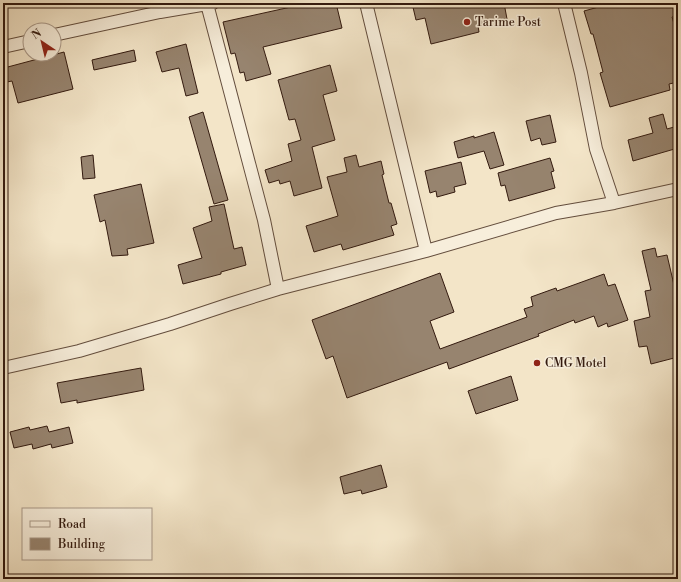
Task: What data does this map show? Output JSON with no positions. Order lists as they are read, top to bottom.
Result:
{
  "places": ["Tarime Post", "CMG Motel"],
  "legend": ["Road", "Building"],
  "north": "top left"
}
